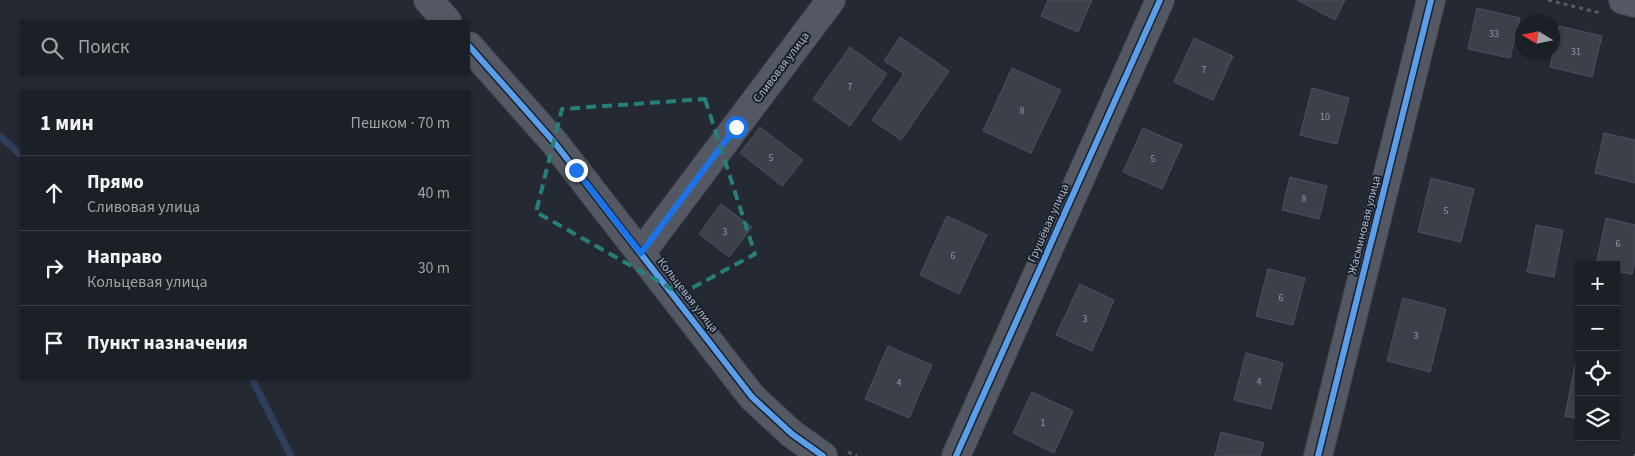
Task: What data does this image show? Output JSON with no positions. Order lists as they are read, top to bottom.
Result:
{
  "streets": {
    "street": [
      "Сливовая улица",
      "Грушёвая улица",
      "Жасминовая улица",
      "Кольцевая улица"
    ]
  },
  "crossings": [
    ["Сливовая улица", "Кольцевая улица"]
  ],
  "house_numbers": [
    "33",
    "31",
    "7",
    "7",
    "8",
    "10",
    "5",
    "5",
    "8",
    "5",
    "3",
    "6",
    "6",
    "6",
    "3",
    "3",
    "4",
    "4",
    "1"
  ],
  "north": "left",
  "page": {
    "search": "Поиск",
    "heading": ["1 мин", "Пешком · 70 m"],
    "list": [
      ["Прямо", "Сливовая улица", "40 m"],
      ["Направо", "Кольцевая улица", "30 m"],
      "Пункт назначения"
    ],
    "map_buttons": ["+", "−"]
  }
}
